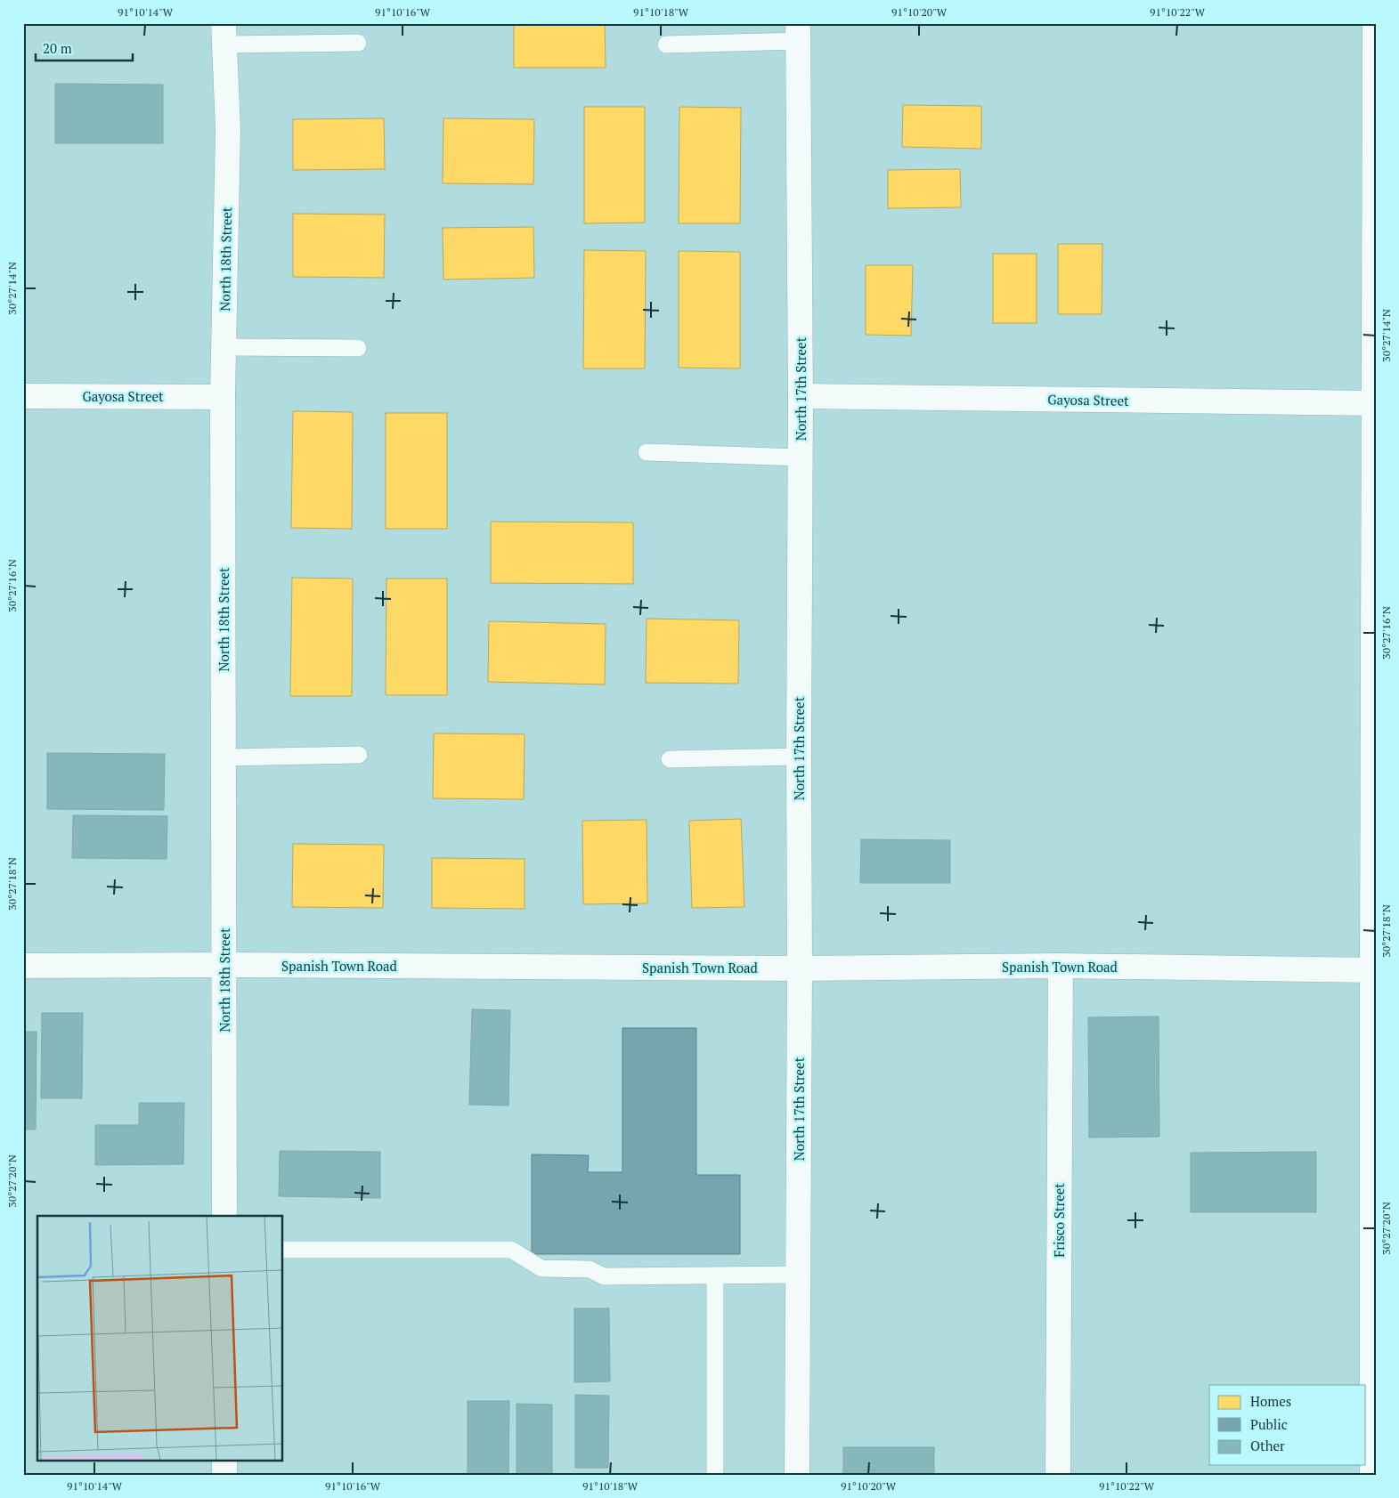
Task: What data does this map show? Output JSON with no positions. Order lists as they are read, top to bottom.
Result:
{
  "streets": {
    "street": [
      "North 18th Street",
      "North 17th Street",
      "Gayosa Street",
      "Spanish Town Road",
      "Frisco Street"
    ]
  },
  "crossings": [
    ["North 18th Street", "Gayosa Street"],
    ["North 18th Street", "Spanish Town Road"],
    ["North 17th Street", "Gayosa Street"],
    ["North 17th Street", "Spanish Town Road"],
    ["Spanish Town Road", "Frisco Street"]
  ],
  "legend": ["Homes", "Public", "Other"],
  "scale_bar": "20 m",
  "coordinates": [
    "91°10'14\"W",
    "91°10'16\"W",
    "91°10'18\"W",
    "91°10'20\"W",
    "91°10'22\"W",
    "30°27'14\"N",
    "30°27'16\"N",
    "30°27'18\"N",
    "30°27'20\"N"
  ]
}
